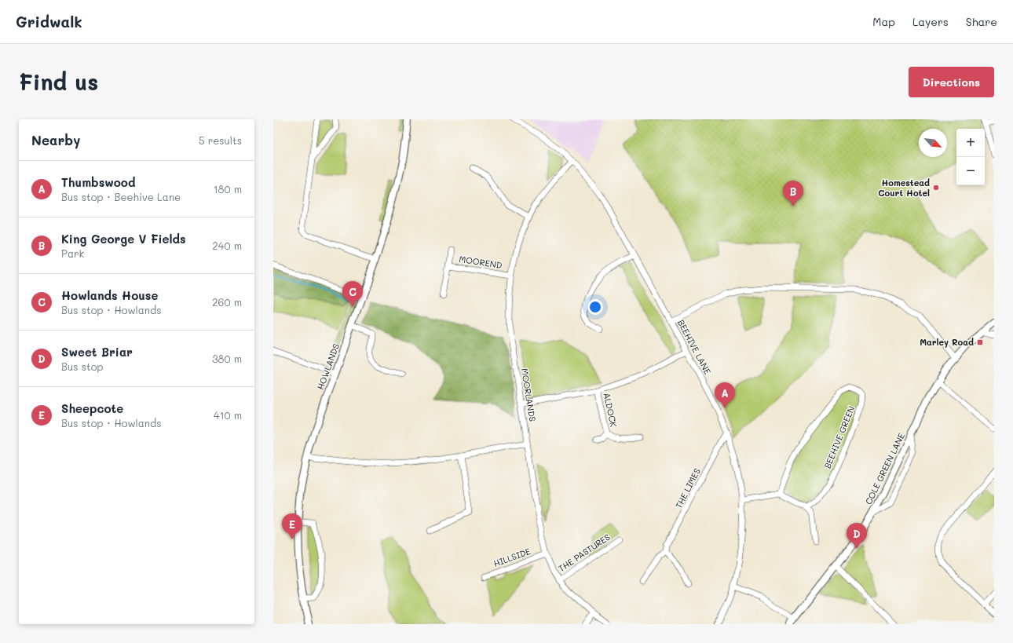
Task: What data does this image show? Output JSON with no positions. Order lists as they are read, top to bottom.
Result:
{
  "streets": {
    "street": [
      "MOOREND",
      "BEEHIVE LANE",
      "HOWLANDS",
      "MOORLANDS",
      "ALDOCK",
      "BEEHIVE GREEN",
      "COLE GREEN LANE",
      "THE LIMES",
      "THE PASTURES",
      "HILLSIDE"
    ]
  },
  "crossings": [
    ["MOOREND", "MOORLANDS"],
    ["BEEHIVE LANE", "MOORLANDS"],
    ["BEEHIVE LANE", "THE LIMES"],
    ["MOORLANDS", "THE PASTURES"],
    ["MOORLANDS", "HILLSIDE"]
  ],
  "places": {
    "other": ["Homestead Court Hotel"],
    "transit": ["Marley Road"]
  },
  "north": "bottom right",
  "page": {
    "header": "Gridwalk",
    "nav": ["Map", "Layers", "Share"],
    "buttons": "Directions",
    "title": "Find us",
    "heading": ["Nearby", "5 results"],
    "map_buttons": ["+", "−"],
    "list": [
      {
        "mark": "A",
        "name": "Thumbswood",
        "note": "Bus stop · Beehive Lane",
        "value": "180 m"
      },
      {
        "mark": "B",
        "name": "King George V Fields",
        "note": "Park",
        "value": "240 m"
      },
      {
        "mark": "C",
        "name": "Howlands House",
        "note": "Bus stop · Howlands",
        "value": "260 m"
      },
      {
        "mark": "D",
        "name": "Sweet Briar",
        "note": "Bus stop",
        "value": "380 m"
      },
      {
        "mark": "E",
        "name": "Sheepcote",
        "note": "Bus stop · Howlands",
        "value": "410 m"
      }
    ],
    "pins": [
      "B",
      "C",
      "A",
      "E",
      "D"
    ]
  }
}
